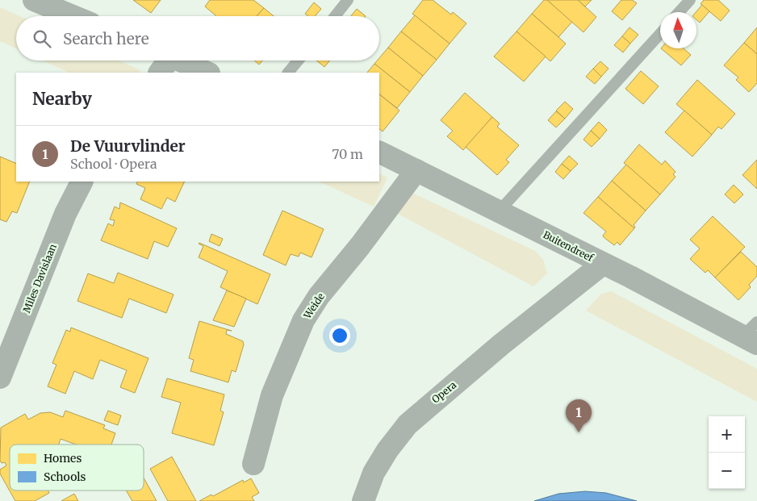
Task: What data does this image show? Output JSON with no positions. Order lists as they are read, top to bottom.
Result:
{
  "streets": {
    "street": [
      "Buitendreef",
      "Miles Davislaan",
      "Weide",
      "Opera"
    ]
  },
  "crossings": [
    ["Buitendreef", "Weide"],
    ["Buitendreef", "Opera"]
  ],
  "legend": ["Homes", "Schools"],
  "north": "top",
  "page": {
    "search": "Search here",
    "heading": "Nearby",
    "list": [
      {
        "mark": "1",
        "name": "De Vuurvlinder",
        "note": "School · Opera",
        "value": "70 m"
      }
    ],
    "pins": "1",
    "map_buttons": ["+", "−"]
  }
}
